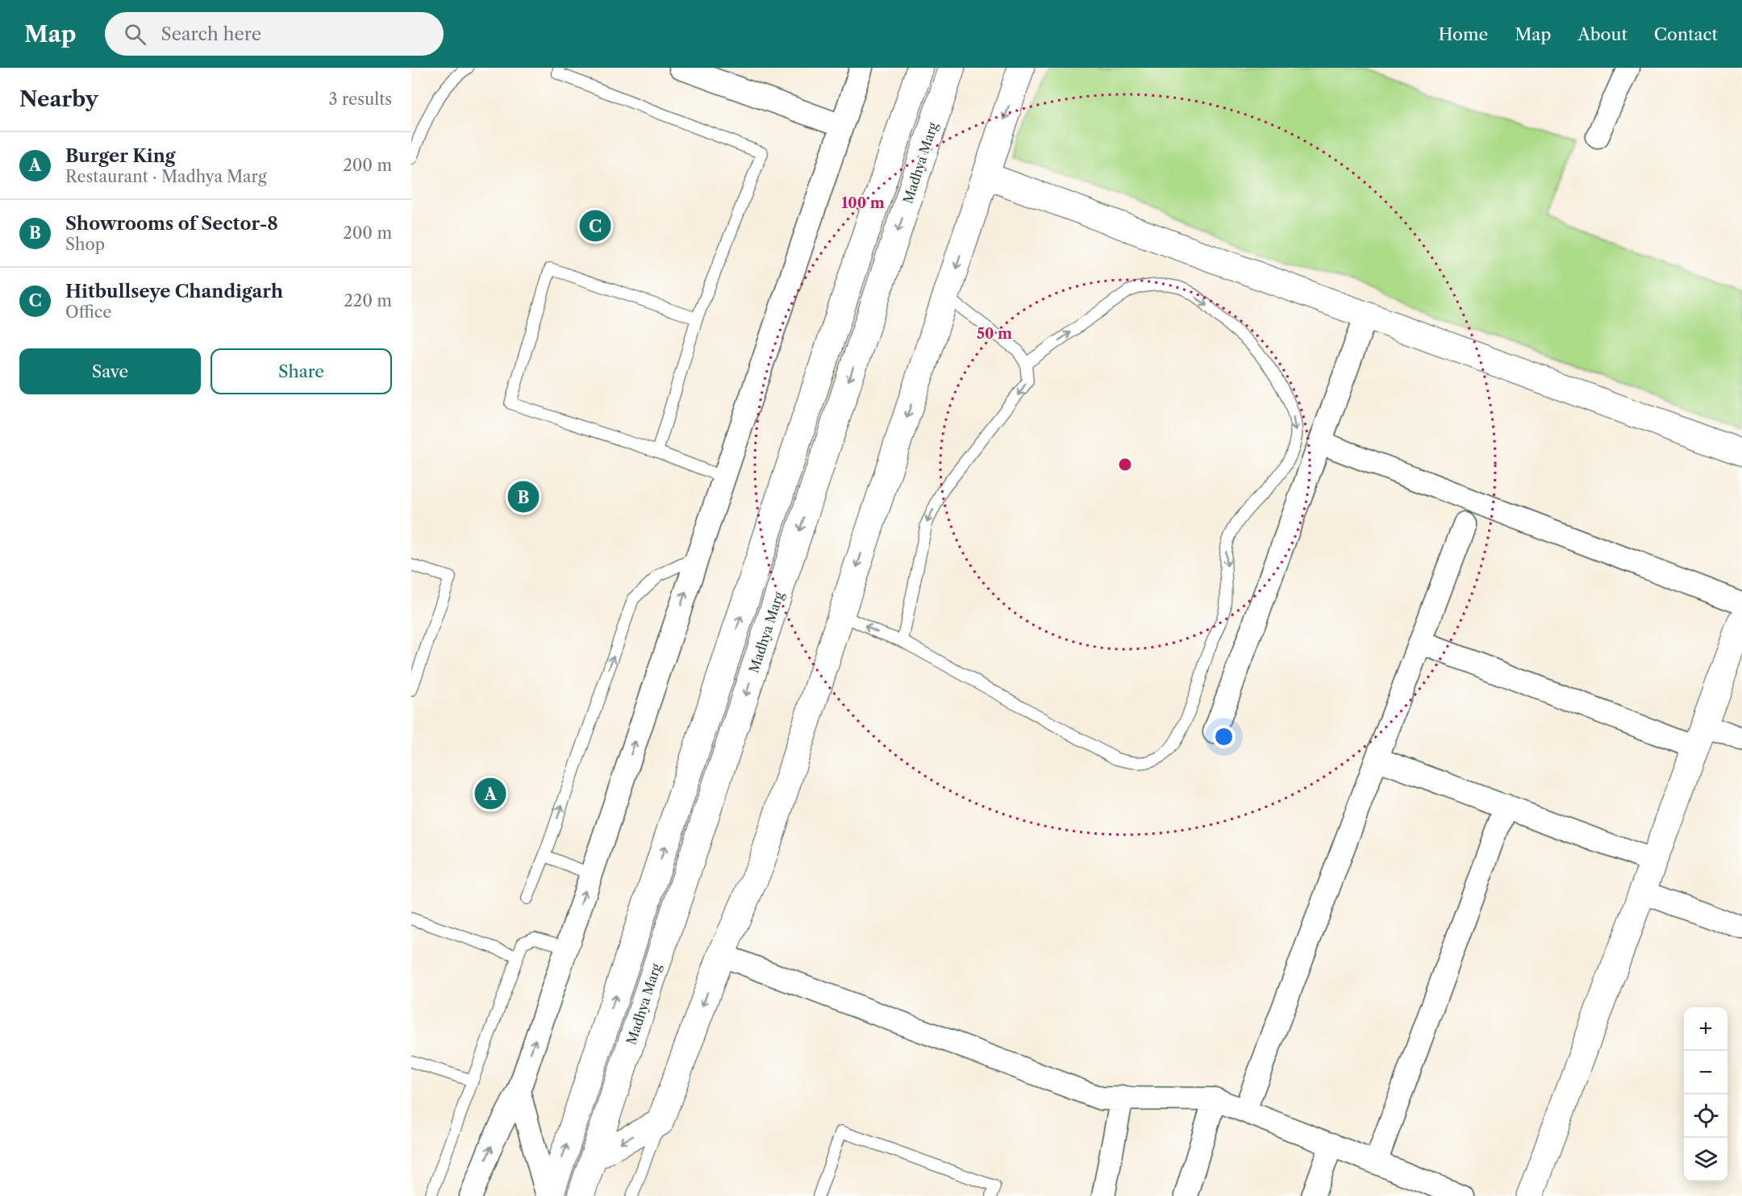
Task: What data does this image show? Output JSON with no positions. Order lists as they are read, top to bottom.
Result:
{
  "streets": {
    "street": ["Madhya Marg"]
  },
  "page": {
    "header": "Map",
    "search": "Search here",
    "nav": [
      "Home",
      "Map",
      "About",
      "Contact"
    ],
    "heading": ["Nearby", "3 results"],
    "list": [
      {
        "mark": "A",
        "name": "Burger King",
        "note": "Restaurant · Madhya Marg",
        "value": "200 m"
      },
      {
        "mark": "B",
        "name": "Showrooms of Sector-8",
        "note": "Shop",
        "value": "200 m"
      },
      {
        "mark": "C",
        "name": "Hitbullseye Chandigarh",
        "note": "Office",
        "value": "220 m"
      }
    ],
    "pins": ["C", "B", "A"],
    "buttons": ["Save", "Share"],
    "map_buttons": ["+", "−"]
  },
  "rings": ["100 m", "50 m"]
}
